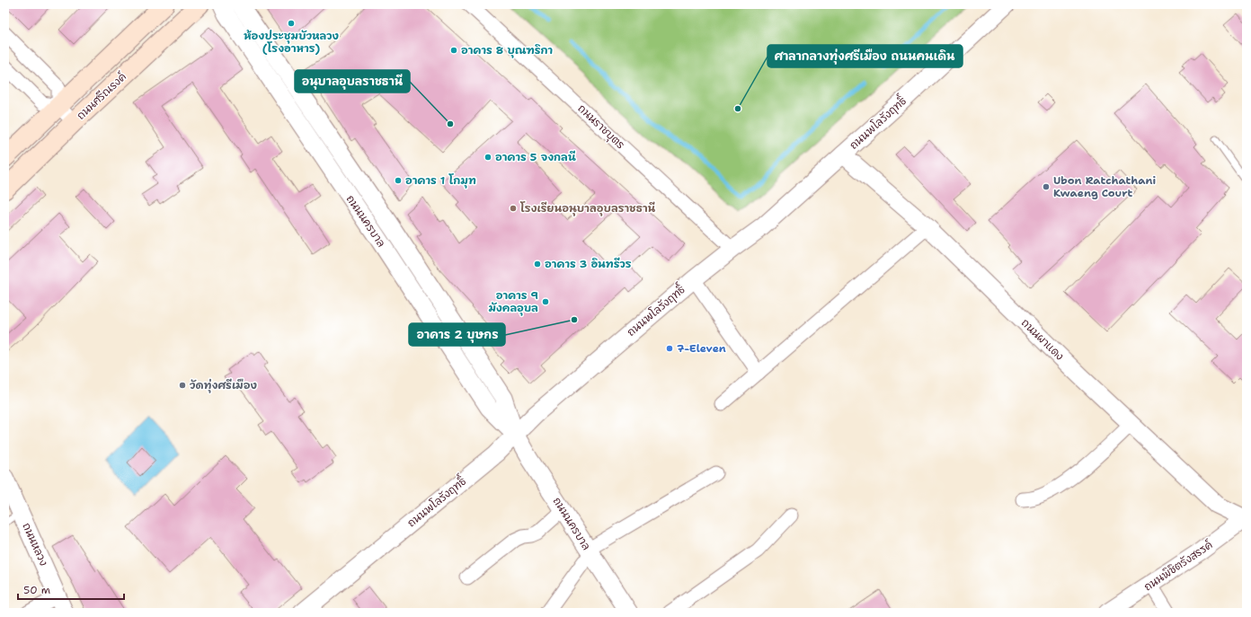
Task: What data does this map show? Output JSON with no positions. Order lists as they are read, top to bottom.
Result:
{
  "streets": {
    "main road": ["ถนนศรีณรงค์"],
    "street": [
      "ถนนพโลรังฤทธิ์",
      "ถนนราชบุตร",
      "ถนนนครบาล",
      "ถนนผาแดง",
      "ถนนหลวง",
      "ถนนพิชิตรังสรรค์"
    ]
  },
  "crossings": [
    ["ถนนพโลรังฤทธิ์", "ถนนราชบุตร"],
    ["ถนนพโลรังฤทธิ์", "ถนนนครบาล"],
    ["ถนนพโลรังฤทธิ์", "ถนนผาแดง"],
    ["ถนนผาแดง", "ถนนพิชิตรังสรรค์"]
  ],
  "places": [
    "ห้องประชุมบัวหลวง (โรงอาหาร)",
    "อาคาร 8 บุณฑริกา",
    "ศาลากลางทุ่งศรีเมือง ถนนคนเดิน",
    "อนุบาลอุบลราชธานี",
    "อาคาร 5 จงกลนี",
    "อาคาร 1 โกมุท",
    "Ubon Ratchathani Kwaeng Court",
    "โรงเรียนอนุบาลอุบลราชธานี",
    "อาคาร 3 อินทรีวร",
    "อาคาร 9 มังคลอุบล",
    "อาคาร 2 บุษกร",
    "7-Eleven",
    "วัดทุ่งศรีเมือง"
  ],
  "scale_bar": "50 m"
}
